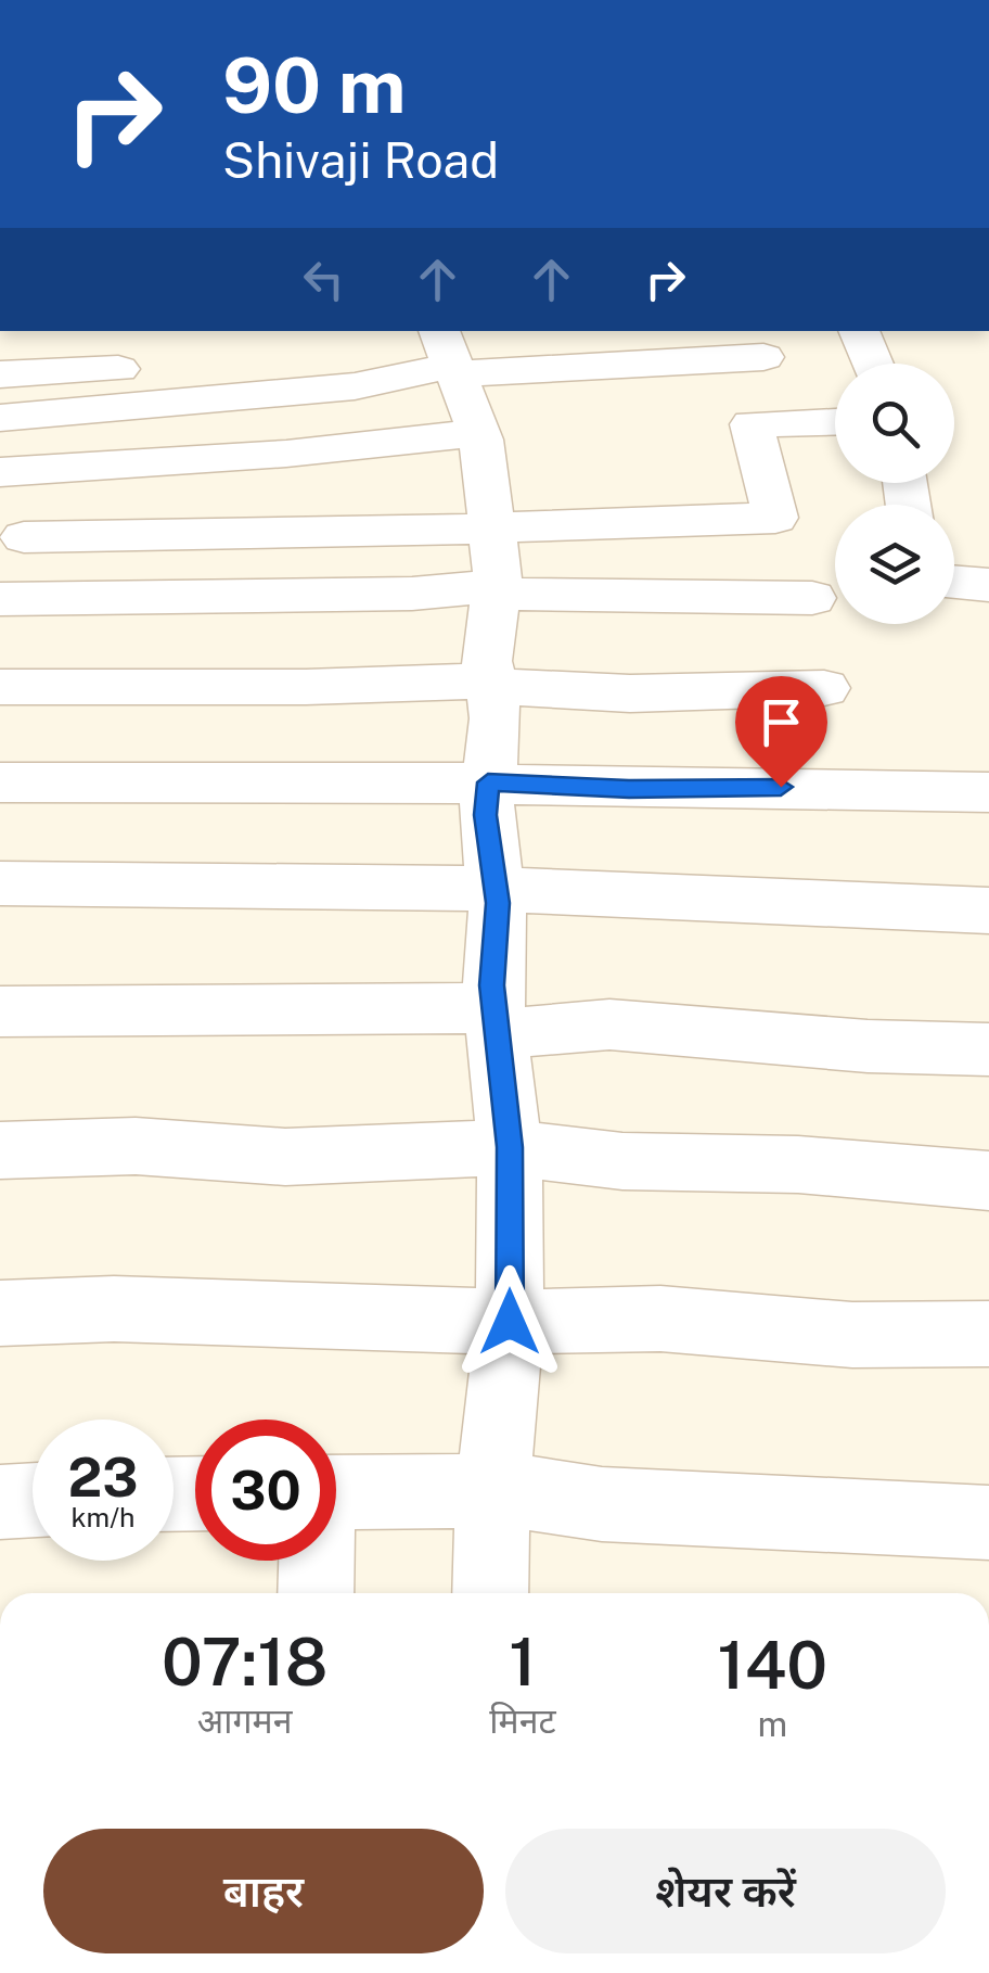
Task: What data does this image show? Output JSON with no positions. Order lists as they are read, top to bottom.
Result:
{
  "page": {
    "turn": ["90 m", "Shivaji Road"],
    "speed": "23 km/h",
    "limit": "30",
    "eta": [
      "07:18",
      "आगमन",
      "1",
      "मिनट",
      "140",
      "m"
    ],
    "buttons": ["बाहर", "शेयर करें"]
  }
}
